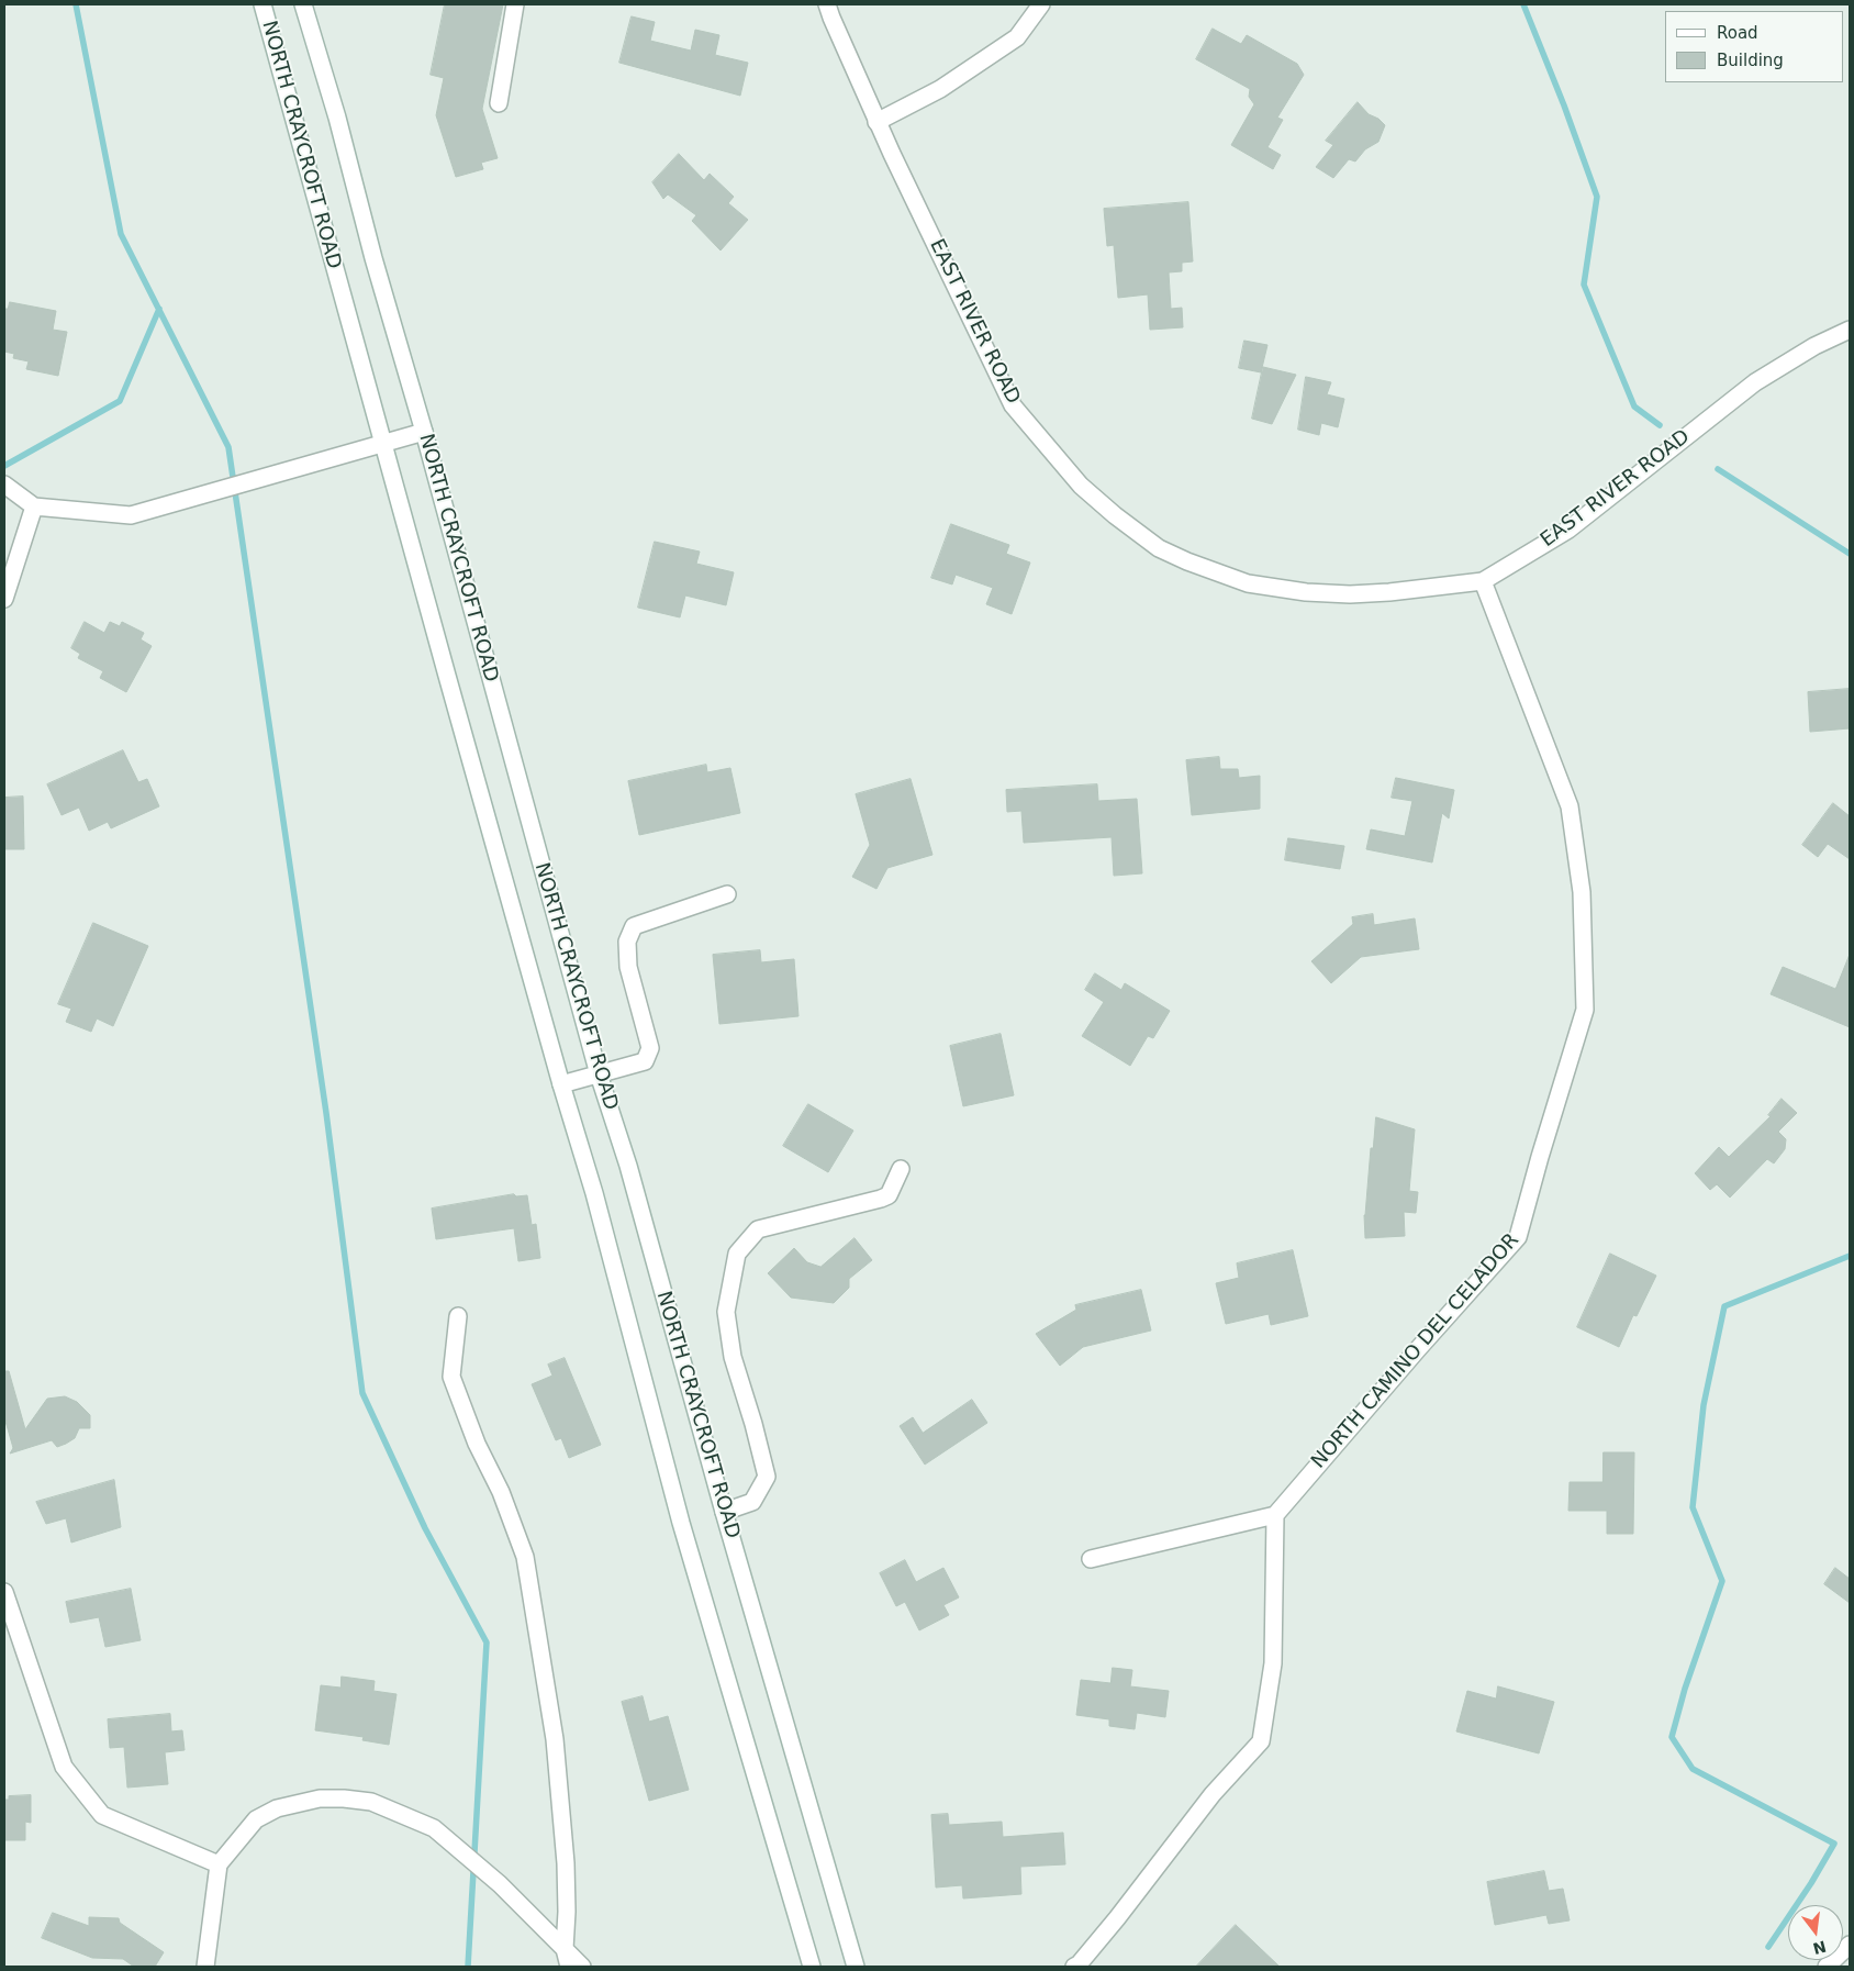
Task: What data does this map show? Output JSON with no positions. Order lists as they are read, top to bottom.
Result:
{
  "streets": {
    "street": ["NORTH CRAYCROFT ROAD", "EAST RIVER ROAD", "NORTH CAMINO DEL CELADOR"]
  },
  "crossings": [
    ["EAST RIVER ROAD", "NORTH CAMINO DEL CELADOR"]
  ],
  "legend": ["Road", "Building"],
  "north": "bottom"
}
